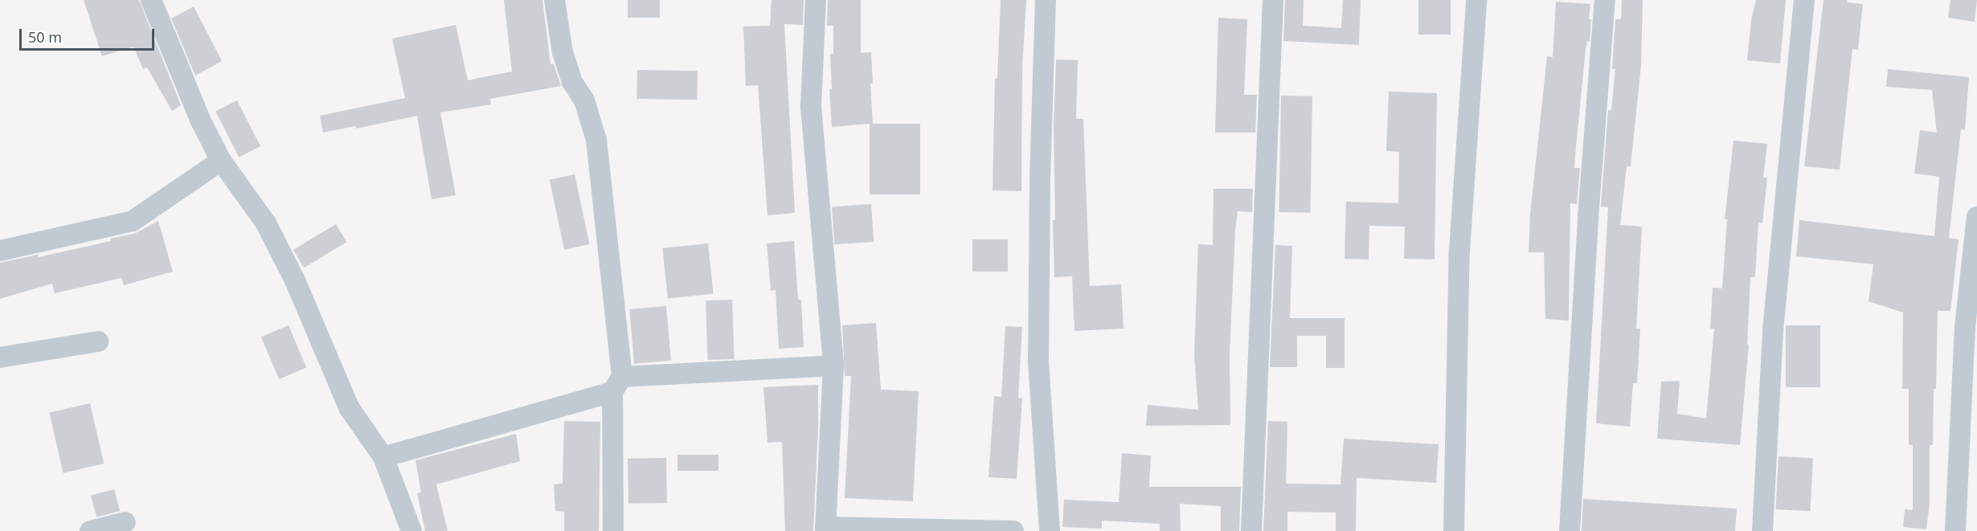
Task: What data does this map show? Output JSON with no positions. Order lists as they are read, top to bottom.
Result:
{
  "scale_bar": "50 m"
}
